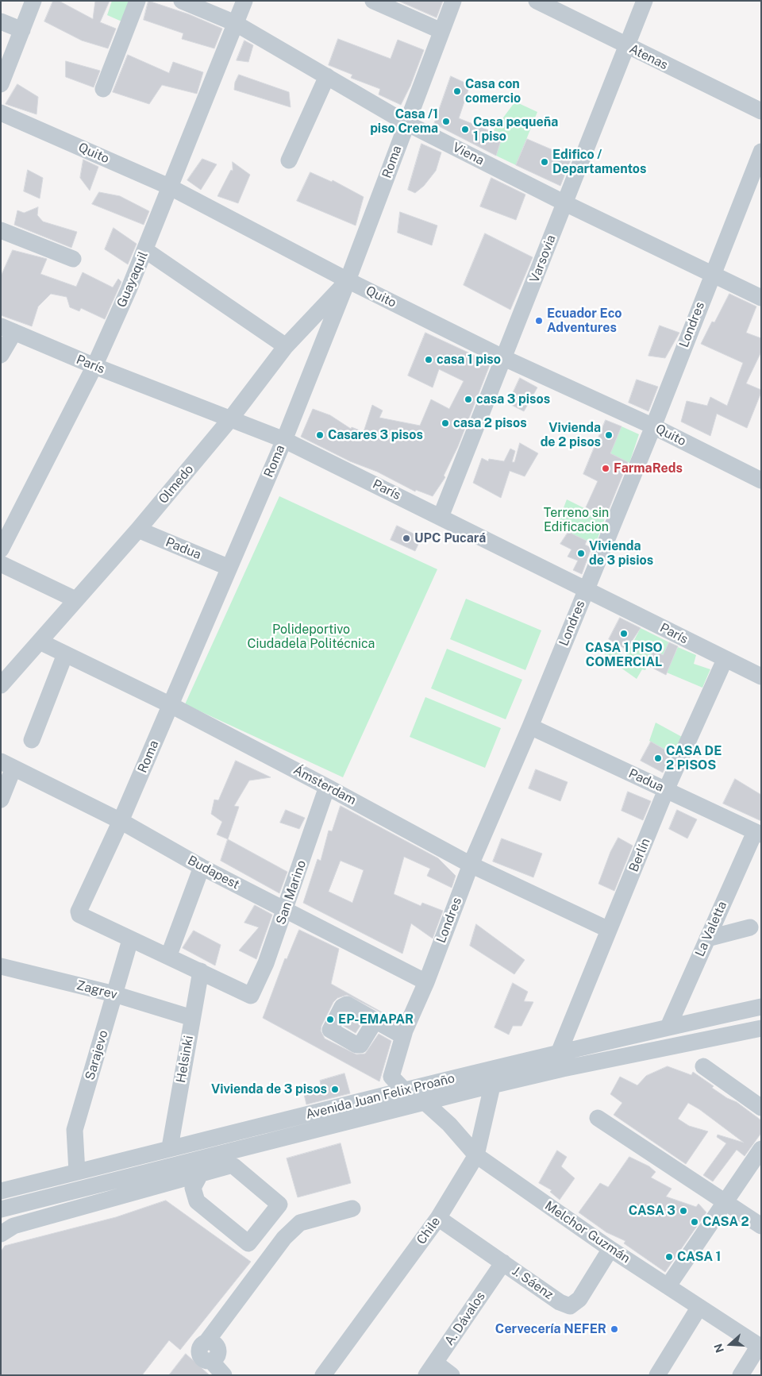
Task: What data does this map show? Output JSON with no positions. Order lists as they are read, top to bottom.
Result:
{
  "streets": {
    "street": [
      "Atenas",
      "Quito",
      "Viena",
      "Roma",
      "Varsovia",
      "Guayaquil",
      "Londres",
      "París",
      "Olmedo",
      "Padua",
      "Ámsterdam",
      "Berlín",
      "Budapest",
      "San Marino",
      "La Valetta",
      "Zagrev",
      "Sarajevo",
      "Helsinki",
      "Avenida Juan Felix Proaño",
      "Chile",
      "Melchor Guzmán",
      "J. Sáenz",
      "A. Dávalos"
    ]
  },
  "crossings": [
    ["Atenas", "Varsovia"],
    ["Quito", "Roma"],
    ["Quito", "Varsovia"],
    ["Quito", "Guayaquil"],
    ["Quito", "Londres"],
    ["Quito", "Olmedo"],
    ["Viena", "Roma"],
    ["Viena", "Varsovia"],
    ["Viena", "Guayaquil"],
    ["Viena", "Londres"],
    ["Roma", "París"],
    ["Roma", "Olmedo"],
    ["Roma", "Padua"],
    ["Roma", "Ámsterdam"],
    ["Roma", "Budapest"],
    ["Roma", "Sarajevo"],
    ["Varsovia", "París"],
    ["Guayaquil", "París"],
    ["Londres", "París"],
    ["Londres", "Padua"],
    ["Londres", "Ámsterdam"],
    ["Londres", "Budapest"],
    ["Londres", "Avenida Juan Felix Proaño"],
    ["Londres", "Melchor Guzmán"],
    ["París", "Olmedo"],
    ["París", "Berlín"],
    ["Olmedo", "Padua"],
    ["Olmedo", "Ámsterdam"],
    ["Padua", "Berlín"],
    ["Padua", "La Valetta"],
    ["Ámsterdam", "Berlín"],
    ["Ámsterdam", "San Marino"],
    ["Berlín", "Avenida Juan Felix Proaño"],
    ["Budapest", "San Marino"],
    ["San Marino", "Helsinki"],
    ["La Valetta", "Avenida Juan Felix Proaño"],
    ["Zagrev", "Sarajevo"],
    ["Zagrev", "Helsinki"],
    ["Sarajevo", "Avenida Juan Felix Proaño"],
    ["Helsinki", "Avenida Juan Felix Proaño"],
    ["Avenida Juan Felix Proaño", "Chile"],
    ["Avenida Juan Felix Proaño", "Melchor Guzmán"],
    ["Chile", "Melchor Guzmán"],
    ["Chile", "J. Sáenz"],
    ["Melchor Guzmán", "J. Sáenz"],
    ["J. Sáenz", "A. Dávalos"]
  ],
  "parks": ["Terreno sin Edificacion", "Polideportivo Ciudadela Politécnica"],
  "places": [
    "Casa con comercio",
    "Casa /1 piso Crema",
    "Casa pequeña 1 piso",
    "Edifico / Departamentos",
    "Ecuador Eco Adventures",
    "casa 1 piso",
    "casa 3 pisos",
    "casa 2 pisos",
    "Casares 3 pisos",
    "Vivienda de 2 pisos",
    "FarmaReds",
    "UPC Pucará",
    "Vivienda de 3 pisios",
    "CASA 1 PISO COMERCIAL",
    "CASA DE 2 PISOS",
    "EP-EMAPAR",
    "Vivienda de 3 pisos",
    "CASA 3",
    "CASA 2",
    "CASA 1",
    "Cervecería NEFER"
  ],
  "north": "left"
}
